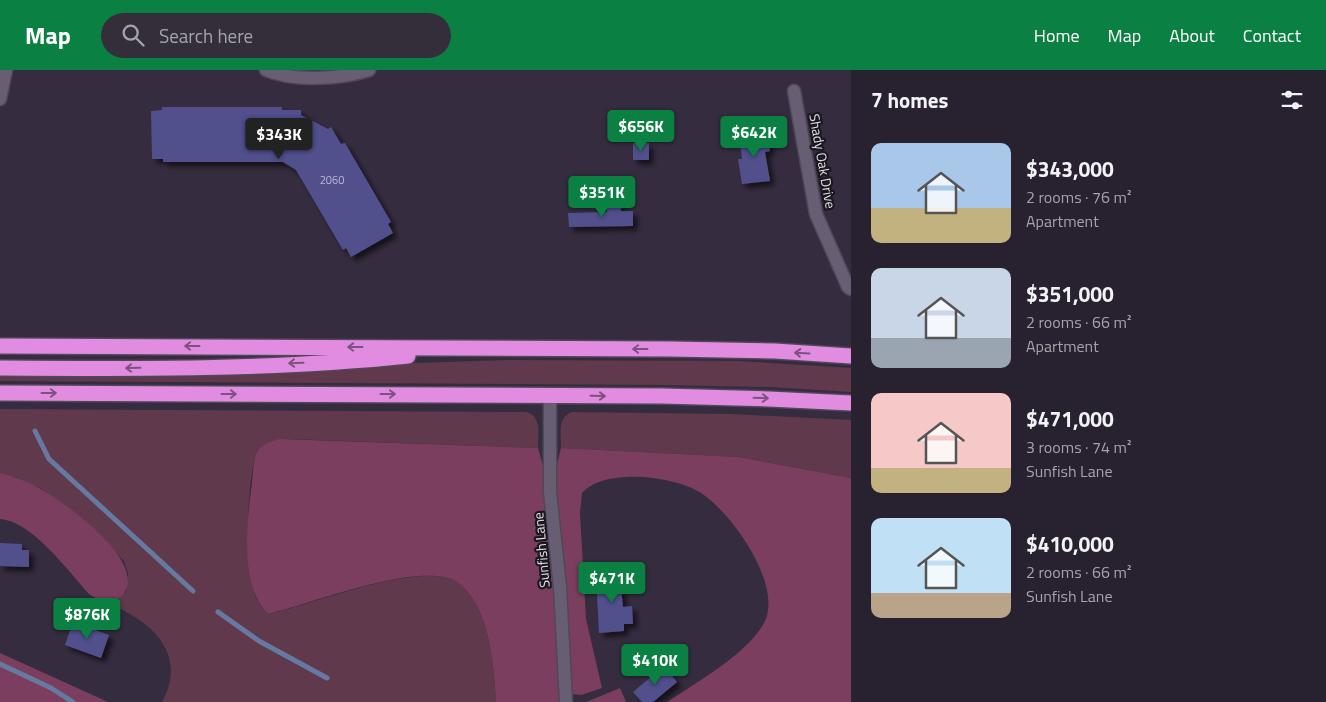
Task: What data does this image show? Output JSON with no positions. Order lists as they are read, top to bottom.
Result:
{
  "streets": {
    "street": ["Shady Oak Drive", "Sunfish Lane"]
  },
  "house_numbers": ["2060"],
  "page": {
    "header": "Map",
    "search": "Search here",
    "nav": [
      "Home",
      "Map",
      "About",
      "Contact"
    ],
    "heading": "7 homes",
    "price": [
      "$656K",
      "$642K",
      "$343K",
      "$351K",
      "$471K",
      "$876K",
      "$410K"
    ],
    "list": [
      {
        "name": "$343,000",
        "note": "2 rooms · 76 m² · Apartment"
      },
      {
        "name": "$351,000",
        "note": "2 rooms · 66 m² · Apartment"
      },
      {
        "name": "$471,000",
        "note": "3 rooms · 74 m² · Sunfish Lane"
      },
      {
        "name": "$410,000",
        "note": "2 rooms · 66 m² · Sunfish Lane"
      }
    ]
  }
}
